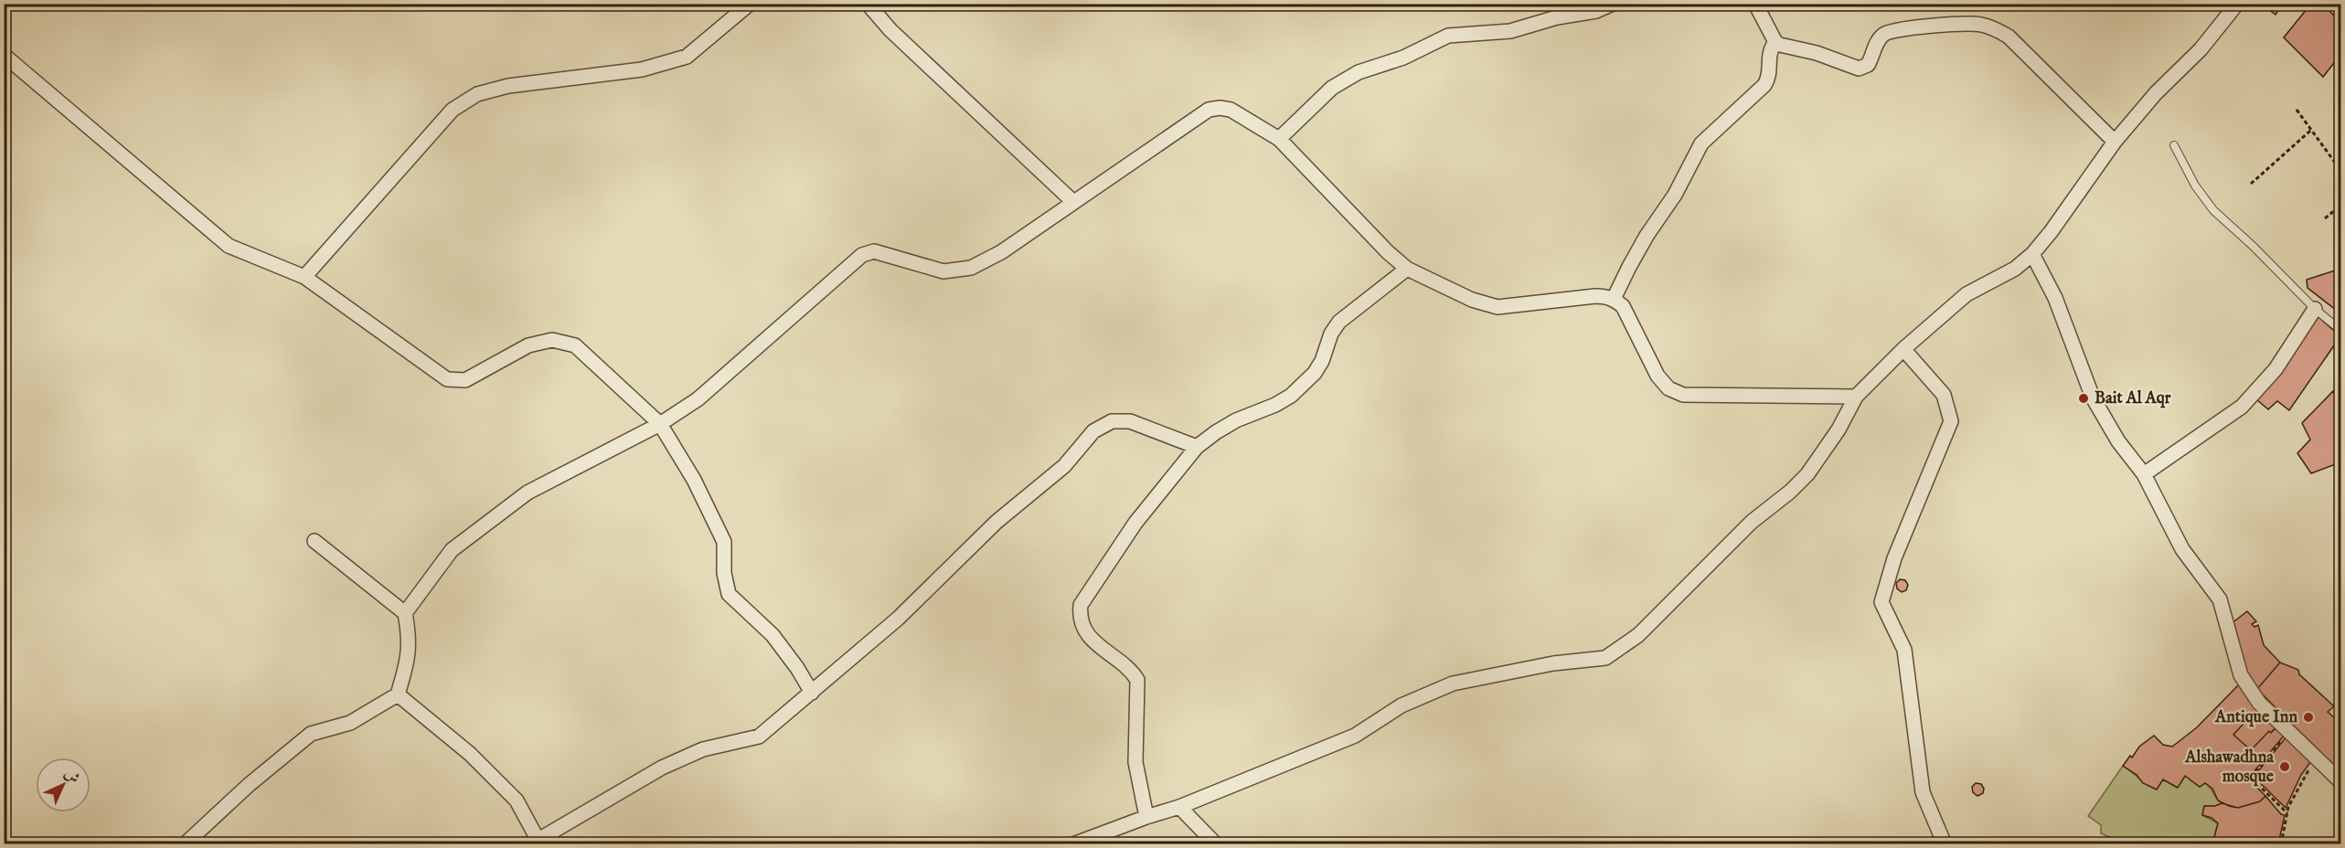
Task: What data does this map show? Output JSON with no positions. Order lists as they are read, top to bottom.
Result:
{
  "places": ["Bait Al Aqr", "Antique Inn", "Alshawadhna mosque"],
  "north": "top right"
}
